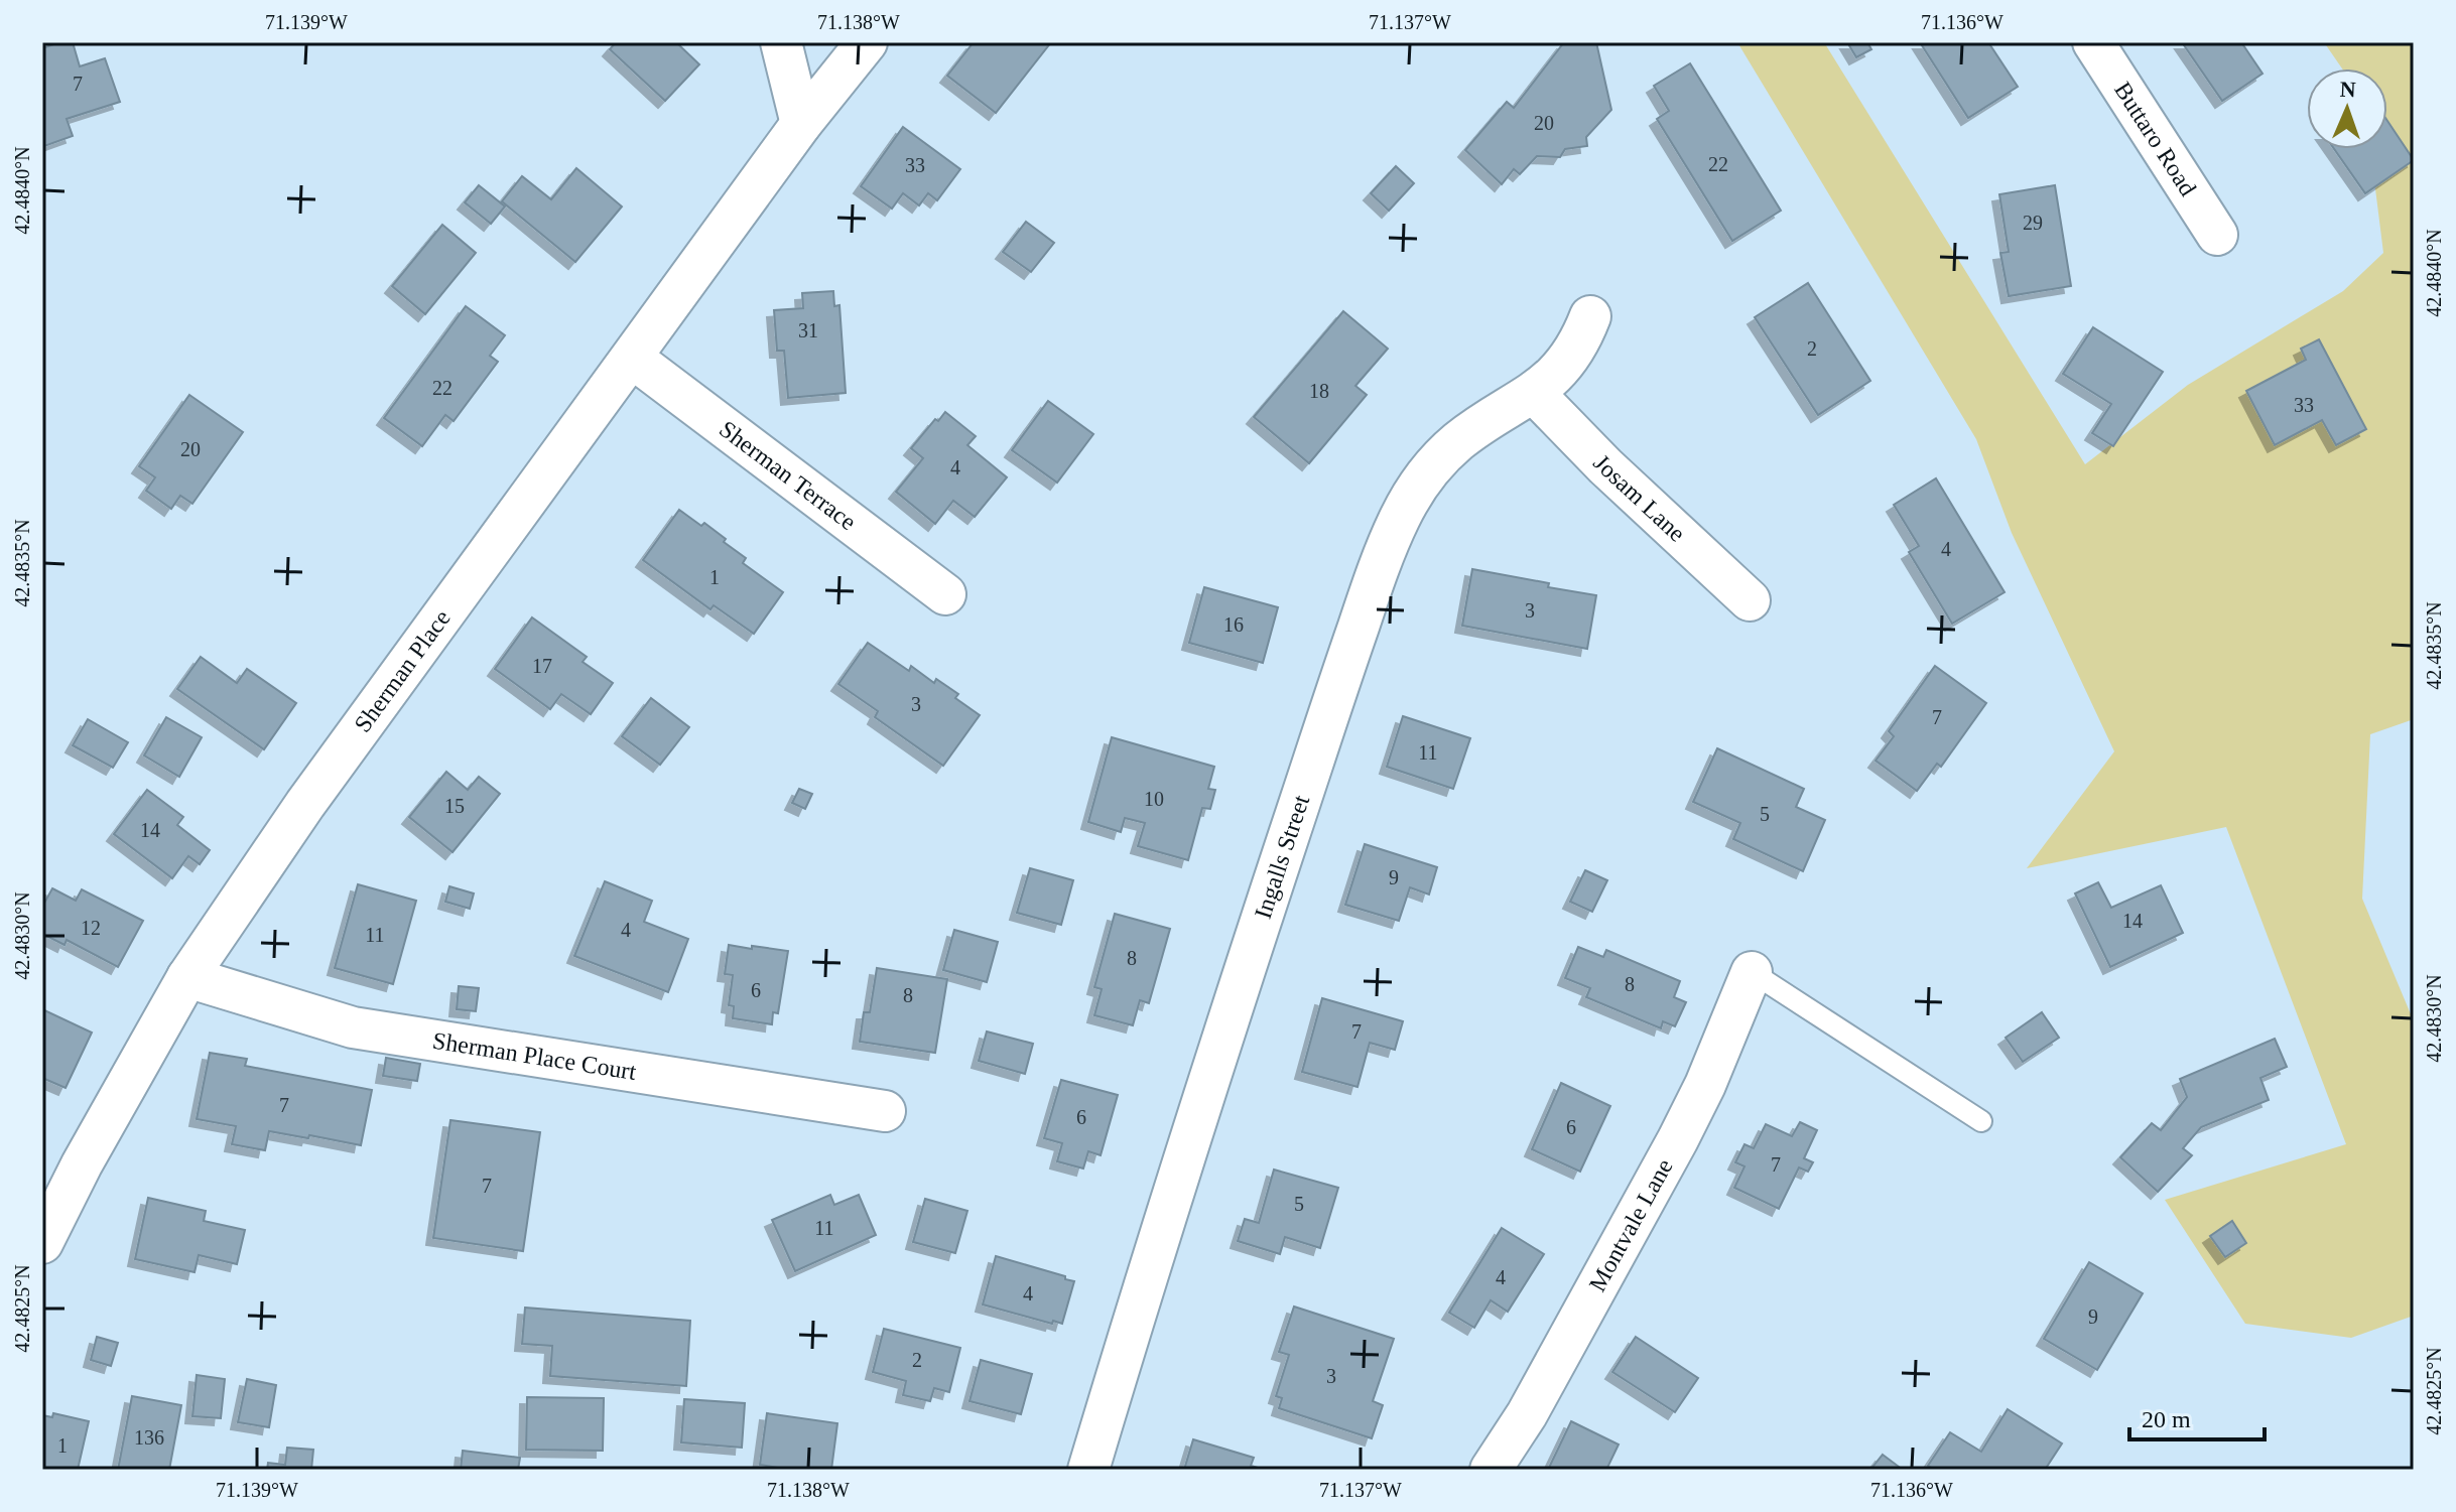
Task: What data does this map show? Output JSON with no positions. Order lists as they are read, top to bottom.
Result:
{
  "streets": {
    "street": [
      "Buttaro Road",
      "Sherman Terrace",
      "Josam Lane",
      "Sherman Place",
      "Ingalls Street",
      "Sherman Place Court",
      "Montvale Lane"
    ]
  },
  "crossings": [
    ["Sherman Terrace", "Sherman Place"],
    ["Josam Lane", "Ingalls Street"],
    ["Sherman Place", "Sherman Place Court"]
  ],
  "house_numbers": [
    "7",
    "20",
    "22",
    "33",
    "29",
    "31",
    "2",
    "22",
    "18",
    "33",
    "20",
    "4",
    "4",
    "1",
    "3",
    "16",
    "17",
    "3",
    "7",
    "11",
    "10",
    "15",
    "5",
    "14",
    "9",
    "14",
    "12",
    "4",
    "11",
    "8",
    "8",
    "6",
    "8",
    "7",
    "7",
    "6",
    "6",
    "7",
    "7",
    "5",
    "11",
    "4",
    "4",
    "9",
    "2",
    "3",
    "136",
    "1"
  ],
  "scale_bar": "20 m",
  "north": "top",
  "coordinates": [
    "71.139°W",
    "71.138°W",
    "71.137°W",
    "71.136°W",
    "42.4840°N",
    "42.4835°N",
    "42.4830°N",
    "42.4825°N"
  ]
}
